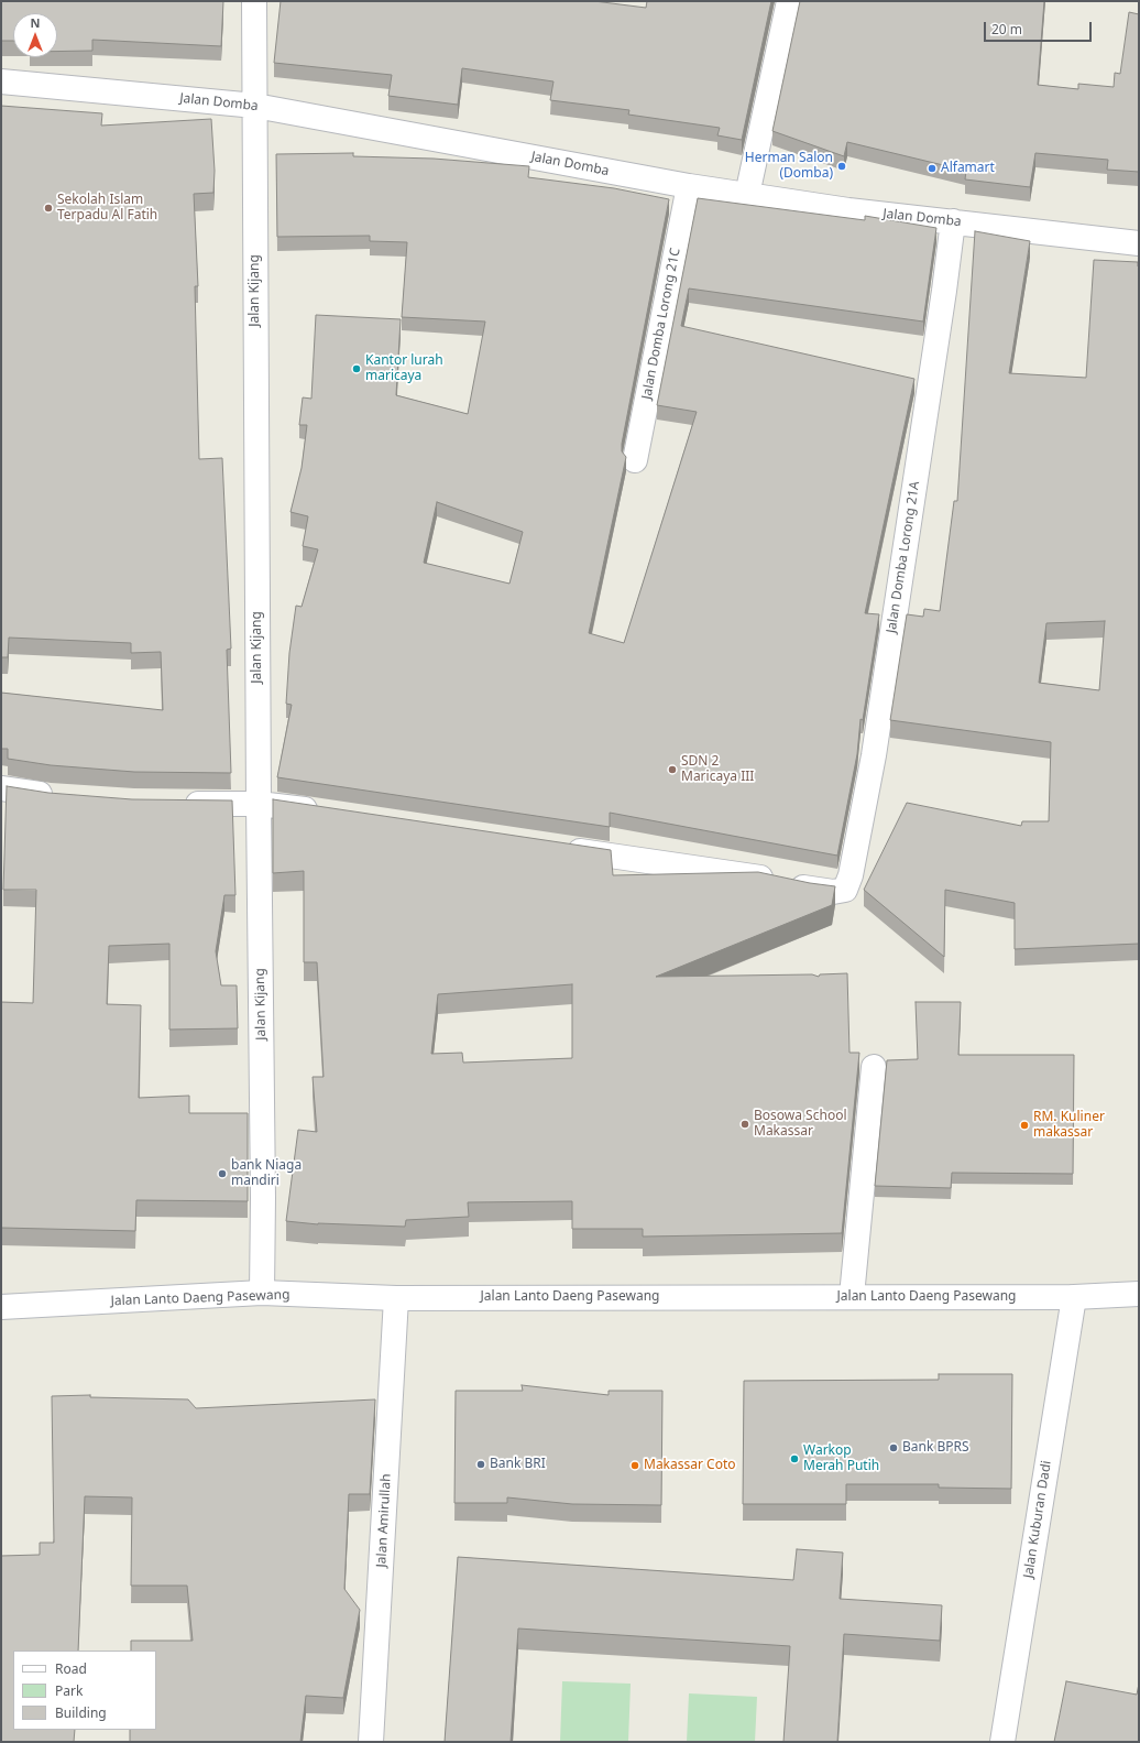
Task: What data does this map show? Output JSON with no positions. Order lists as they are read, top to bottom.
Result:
{
  "streets": {
    "street": [
      "Jalan Domba",
      "Jalan Kijang",
      "Jalan Domba Lorong 21C",
      "Jalan Domba Lorong 21A",
      "Jalan Lanto Daeng Pasewang",
      "Jalan Kuburan Dadi",
      "Jalan Amirullah"
    ]
  },
  "crossings": [
    ["Jalan Domba", "Jalan Kijang"],
    ["Jalan Domba", "Jalan Domba Lorong 21C"],
    ["Jalan Domba", "Jalan Domba Lorong 21A"],
    ["Jalan Kijang", "Jalan Lanto Daeng Pasewang"],
    ["Jalan Lanto Daeng Pasewang", "Jalan Kuburan Dadi"],
    ["Jalan Lanto Daeng Pasewang", "Jalan Amirullah"]
  ],
  "places": [
    "Herman Salon (Domba)",
    "Alfamart",
    "Sekolah Islam Terpadu Al Fatih",
    "Kantor lurah maricaya",
    "SDN 2 Maricaya III",
    "Bosowa School Makassar",
    "RM. Kuliner makassar",
    "bank Niaga mandiri",
    "Bank BPRS",
    "Warkop Merah Putih",
    "Bank BRI",
    "Makassar Coto"
  ],
  "legend": ["Road", "Park", "Building"],
  "scale_bar": "20 m",
  "north": "top"
}
